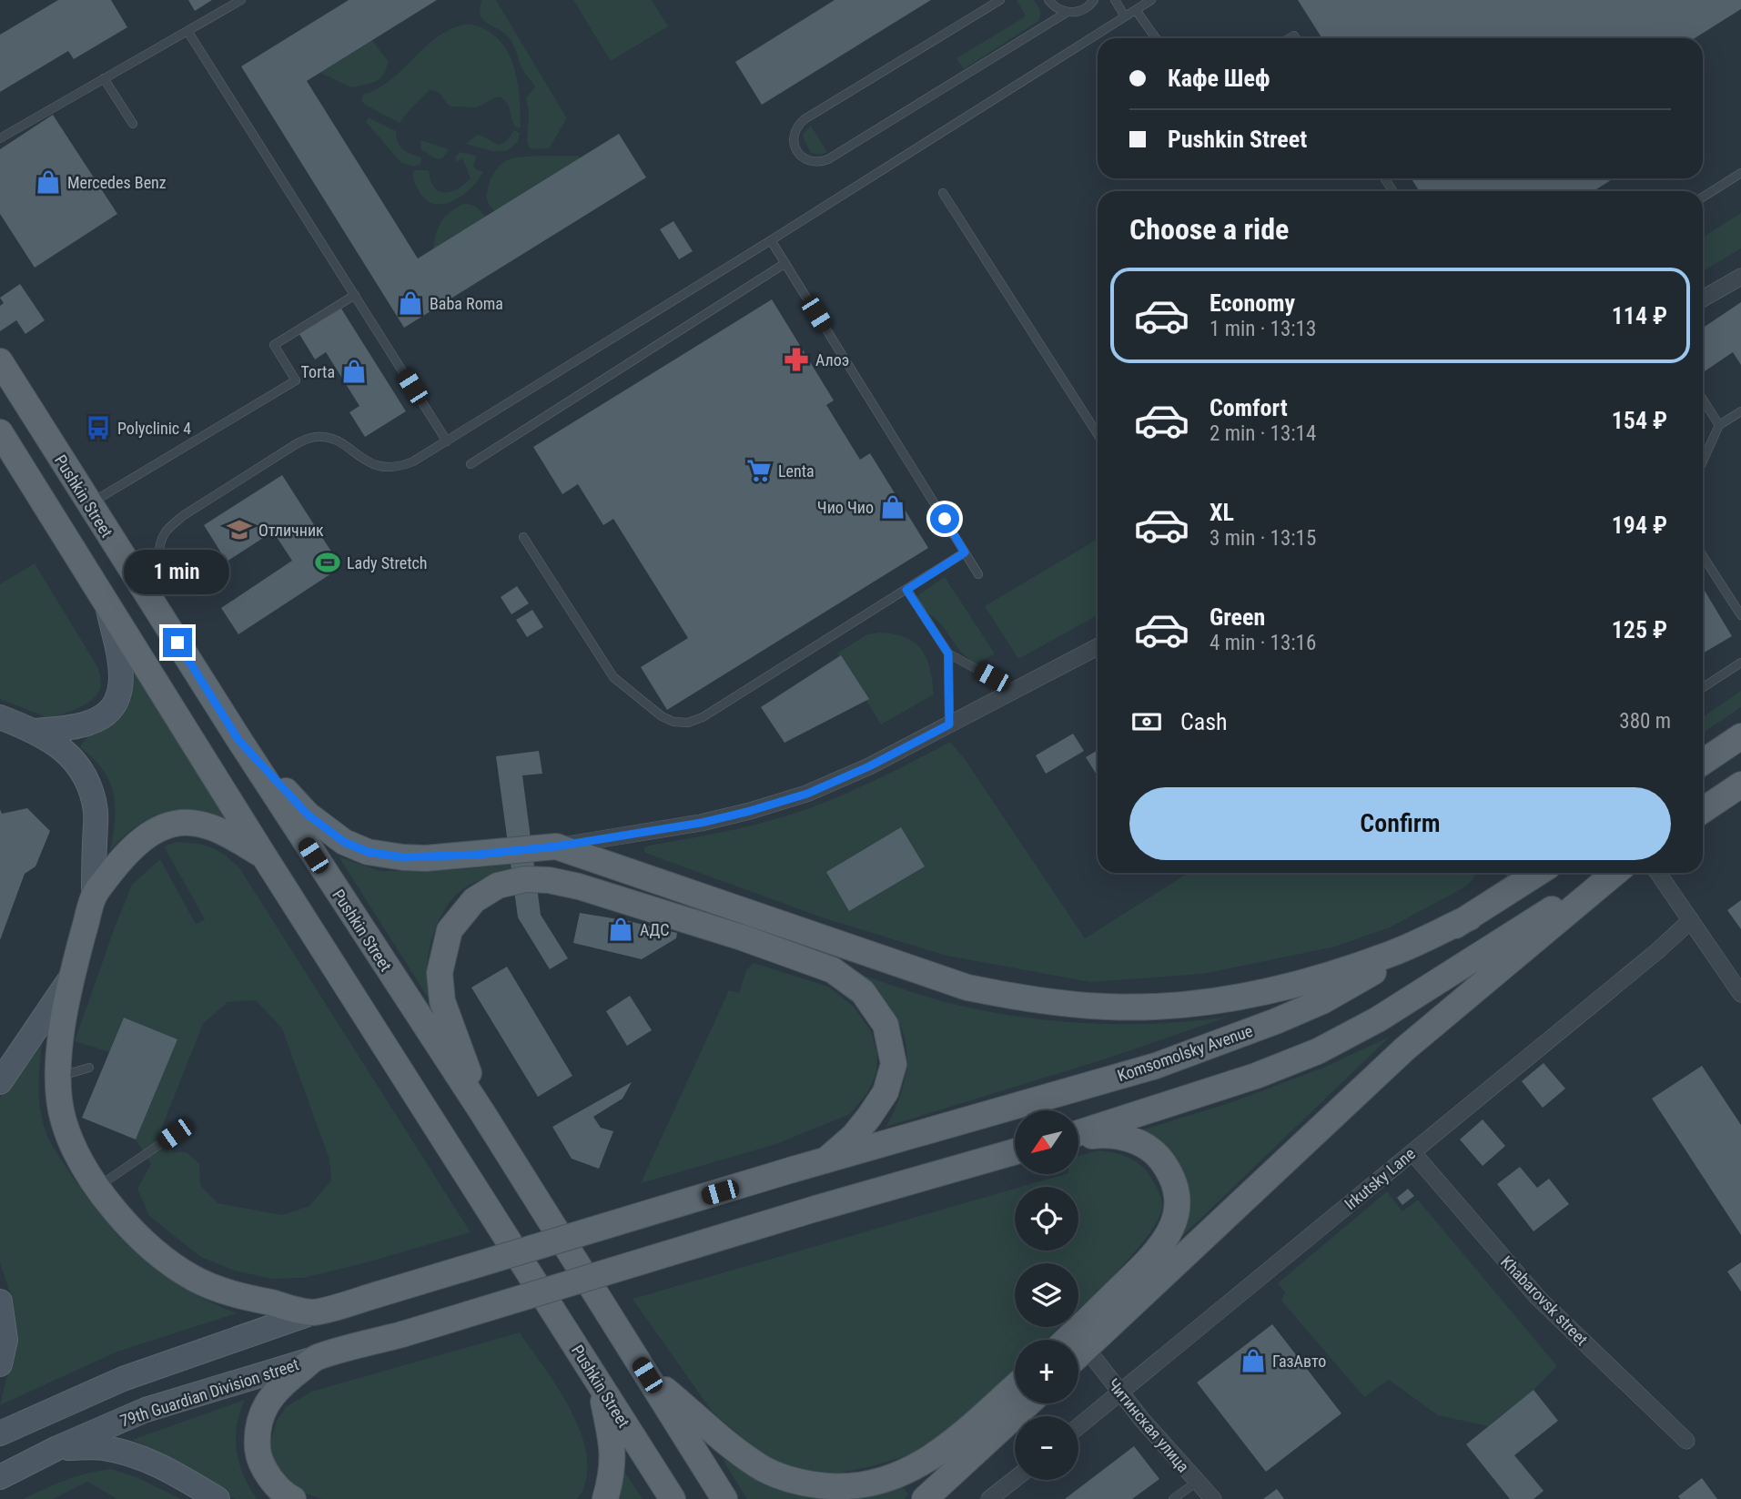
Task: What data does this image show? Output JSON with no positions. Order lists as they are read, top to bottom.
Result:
{
  "streets": {
    "main road": ["Pushkin Street", "Komsomolsky Avenue", "79th Guardian Division street"],
    "street": ["Irkutsky Lane", "Khabarovsk street", "Читинская улица"]
  },
  "crossings": [
    ["Irkutsky Lane", "Khabarovsk street"],
    ["Irkutsky Lane", "Читинская улица"]
  ],
  "places": {
    "shop": [
      "Mercedes Benz",
      "Baba Roma",
      "Torta",
      "Чио Чио",
      "АДС",
      "ГазАвто"
    ],
    "pharmacy": ["Алоэ"],
    "bus stop": ["Polyclinic 4"],
    "supermarket": ["Lenta"],
    "school or university": ["Отличник"],
    "sports": ["Lady Stretch"]
  },
  "north": "bottom left",
  "page": {
    "banner": ["Кафе Шеф", "Pushkin Street"],
    "heading": "Choose a ride",
    "list": [
      {
        "name": "Economy",
        "note": "1 min · 13:13",
        "value": "114 ₽"
      },
      {
        "name": "Comfort",
        "note": "2 min · 13:14",
        "value": "154 ₽"
      },
      {
        "name": "XL",
        "note": "3 min · 13:15",
        "value": "194 ₽"
      },
      {
        "name": "Green",
        "note": "4 min · 13:16",
        "value": "125 ₽"
      }
    ],
    "bubble": "1 min",
    "pay": ["Cash", "380 m"],
    "buttons": "Confirm",
    "map_buttons": ["+", "−"]
  }
}
